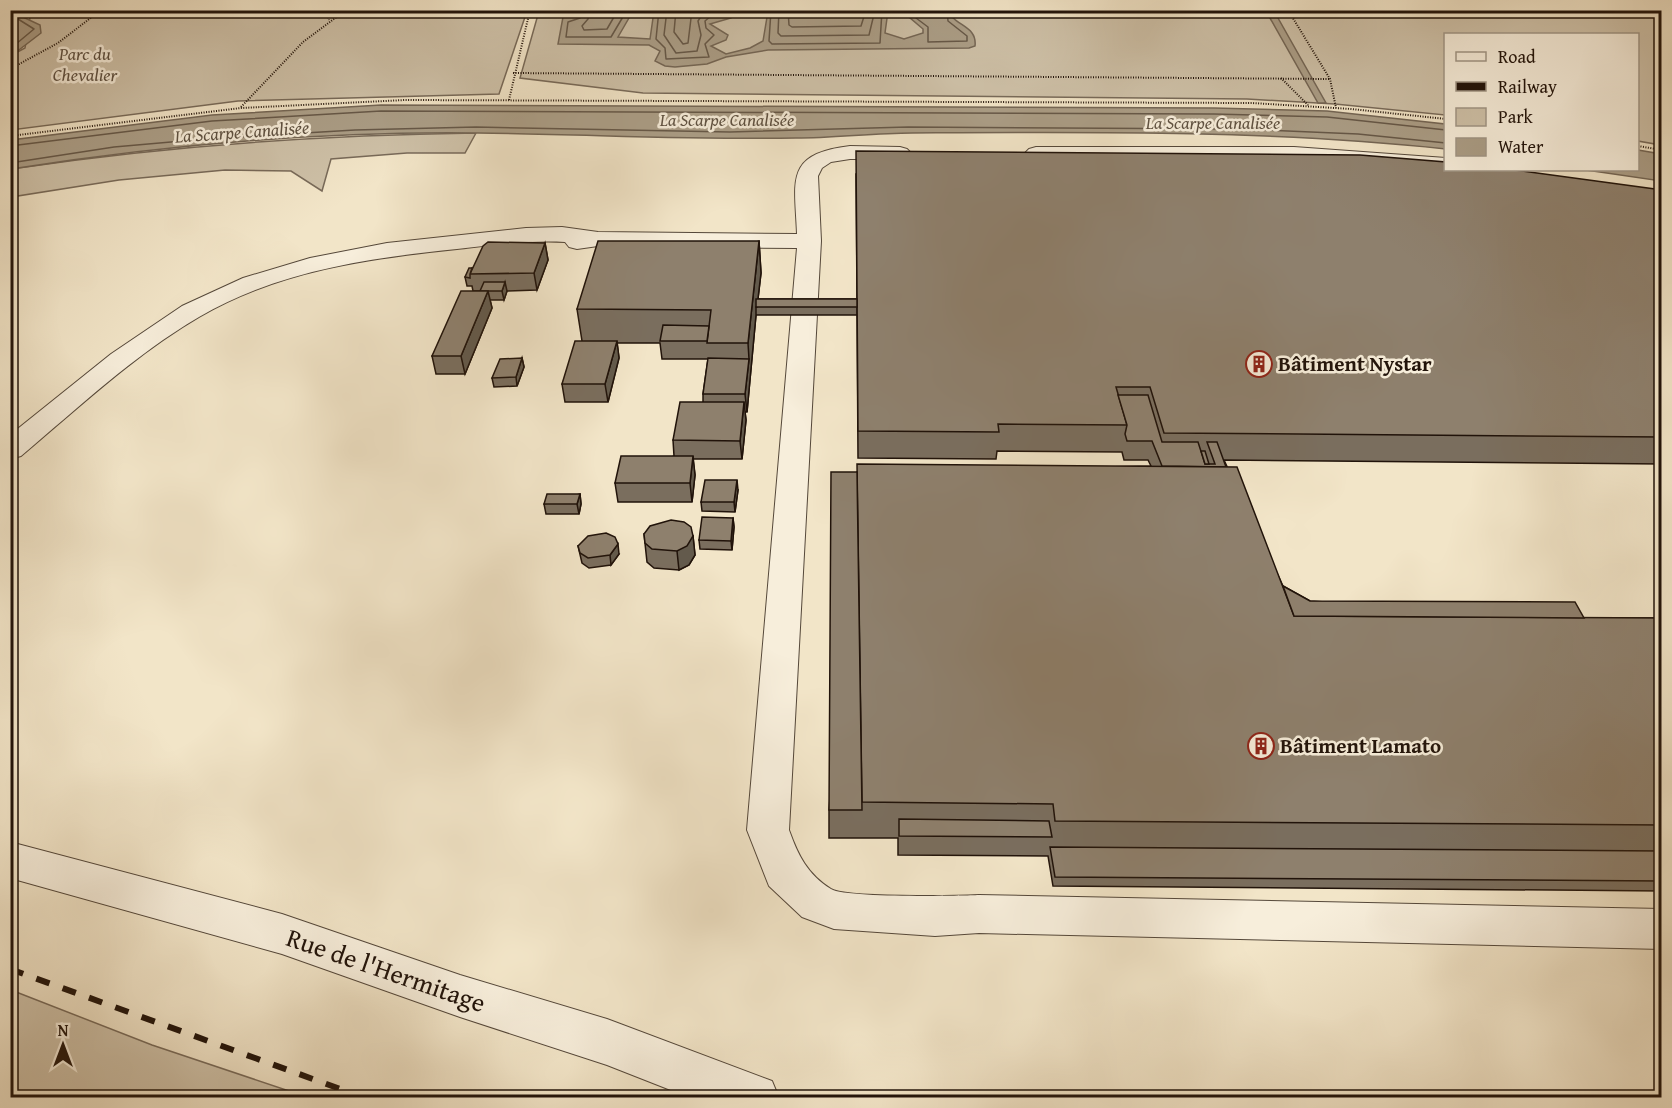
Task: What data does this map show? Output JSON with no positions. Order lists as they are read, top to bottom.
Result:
{
  "streets": {
    "street": ["Rue de l'Hermitage"]
  },
  "water": ["La Scarpe Canalisée"],
  "parks": ["Parc du Chevalier"],
  "places": {
    "building": ["Bâtiment Nystar", "Bâtiment Lamato"]
  },
  "legend": [
    "Road",
    "Railway",
    "Park",
    "Water"
  ],
  "north": "top"
}
